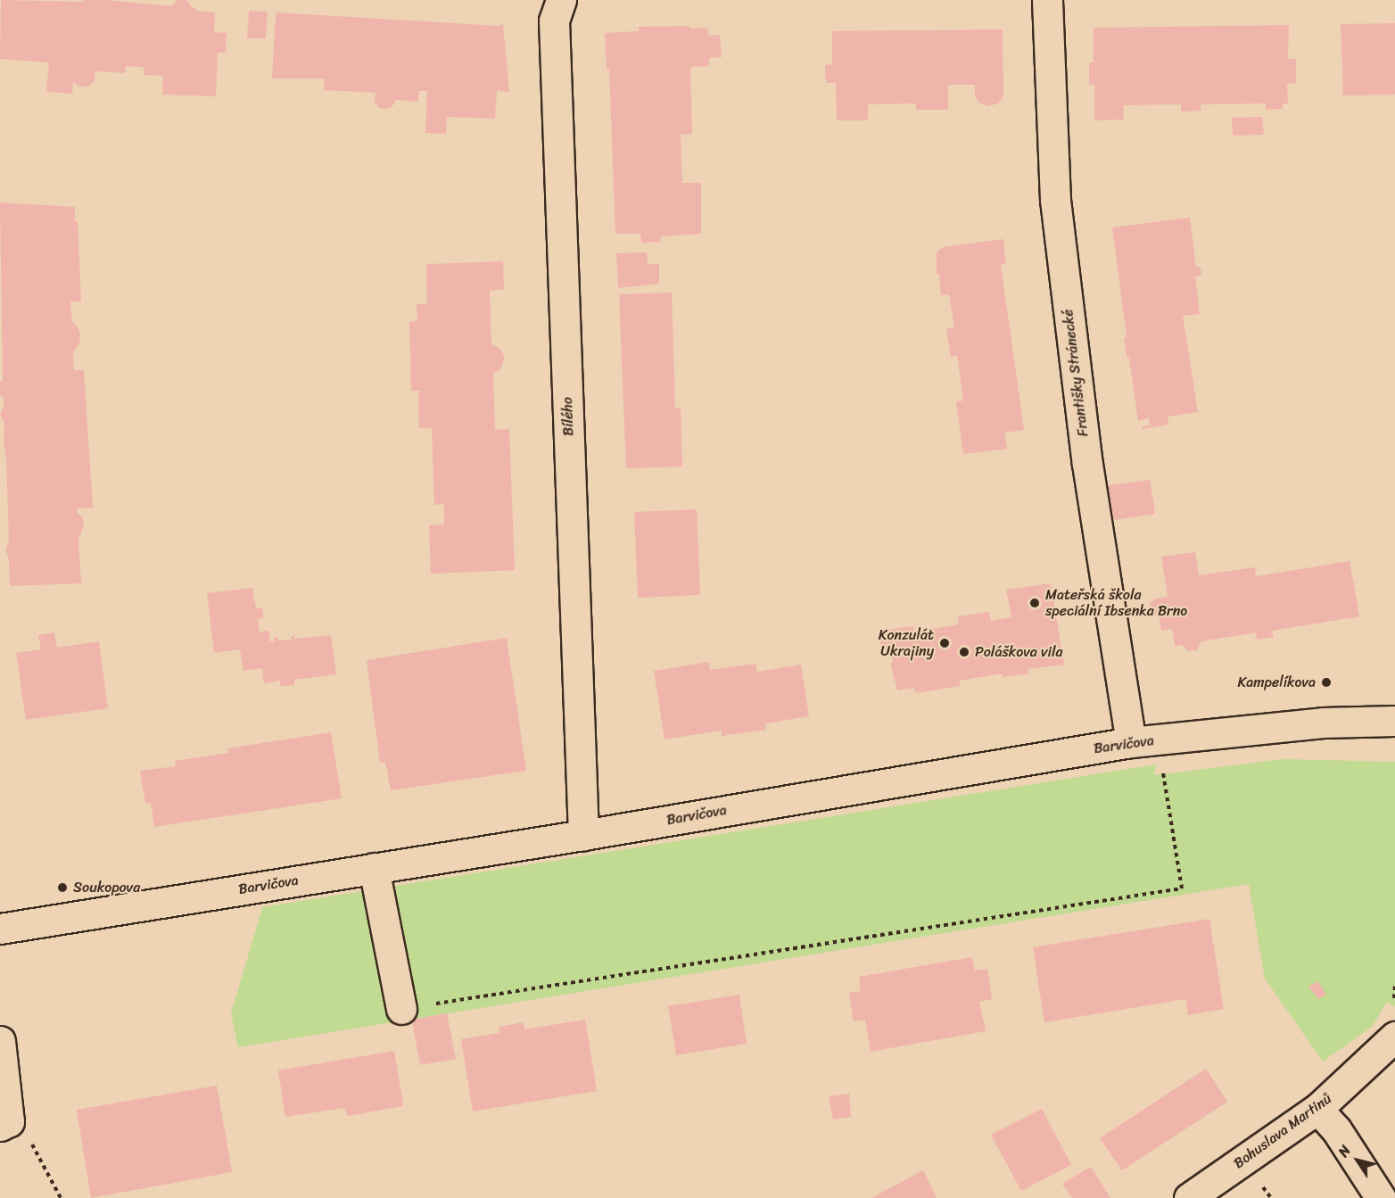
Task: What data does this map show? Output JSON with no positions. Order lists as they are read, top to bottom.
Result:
{
  "streets": {
    "street": [
      "Františky Stránecké",
      "Bílého",
      "Barvičova",
      "Bohuslava Martinů"
    ]
  },
  "crossings": [
    ["Františky Stránecké", "Barvičova"],
    ["Bílého", "Barvičova"]
  ],
  "places": [
    "Mateřská škola speciální Ibsenka Brno",
    "Konzulát Ukrajiny",
    "Poláškova vila",
    "Kampelíkova",
    "Soukopova"
  ],
  "north": "top left"
}
